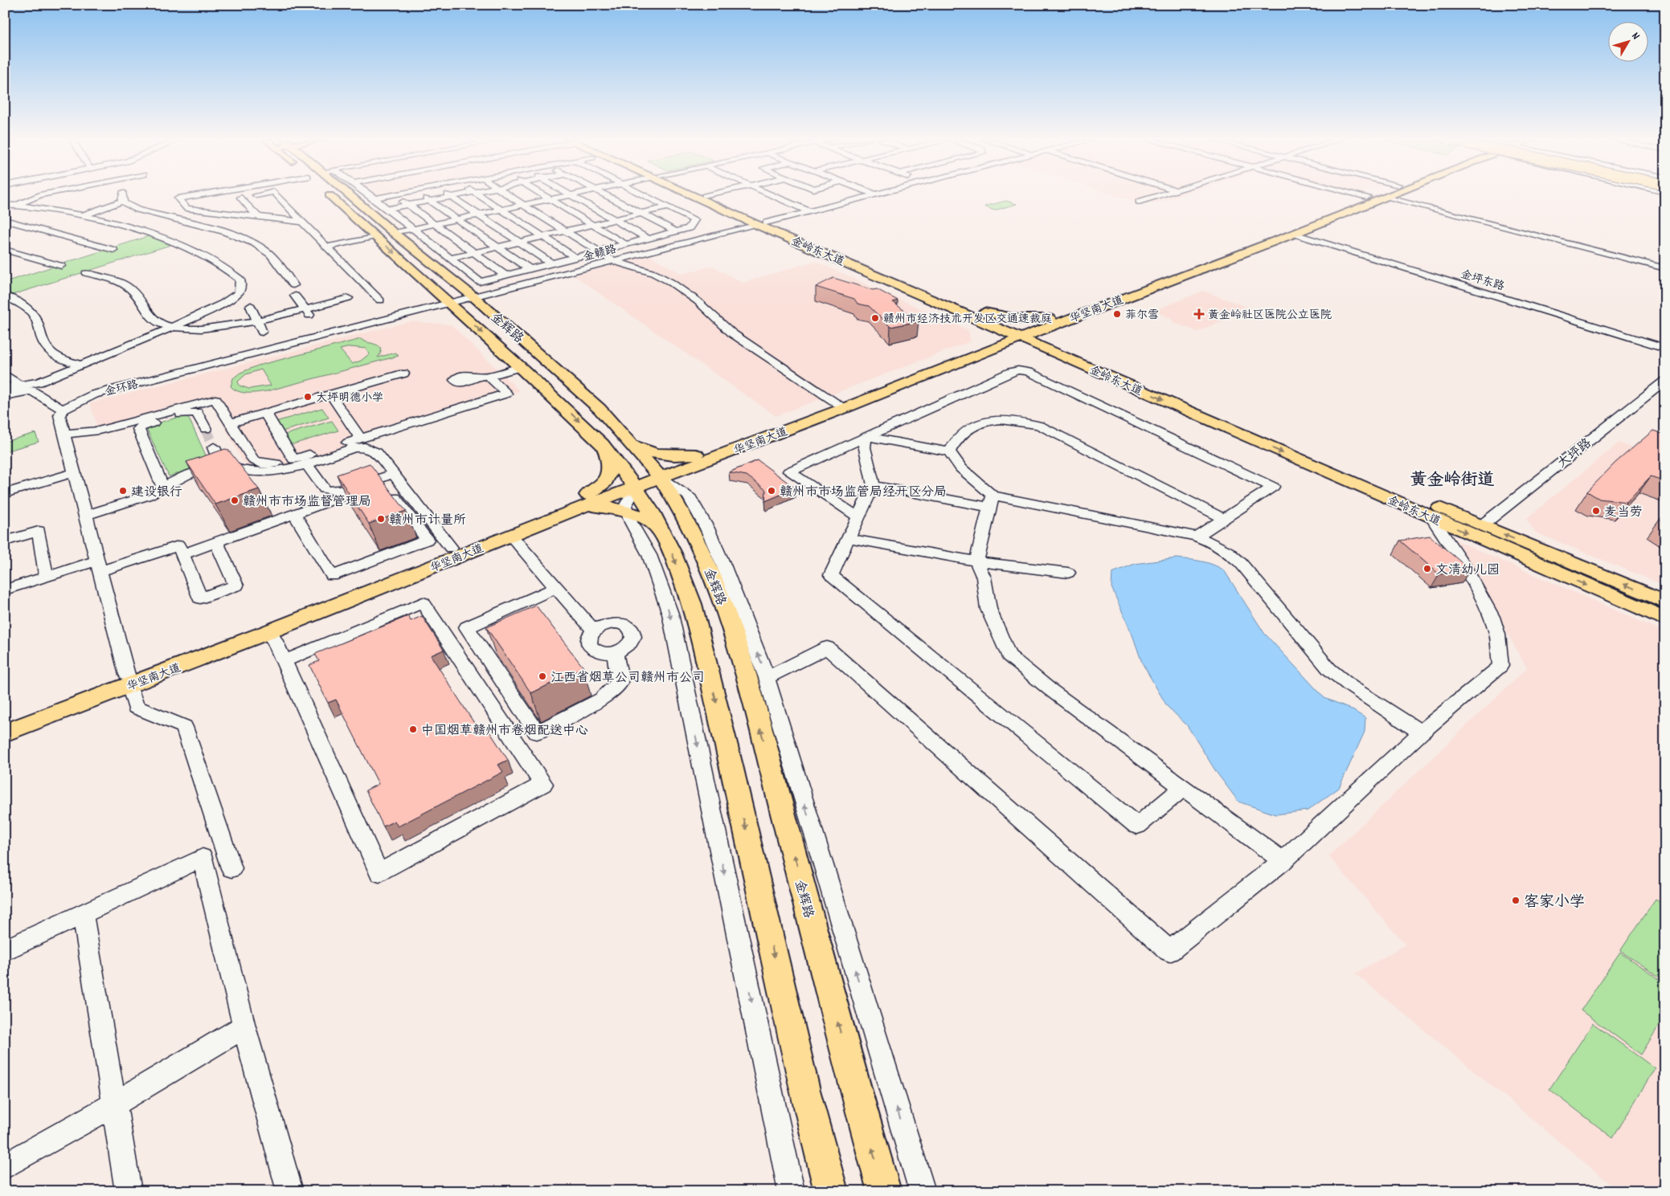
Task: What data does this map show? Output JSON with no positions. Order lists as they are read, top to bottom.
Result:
{
  "streets": {
    "main road": ["金岭东大道", "华坚南大道", "金辉路"],
    "street": [
      "金赣路",
      "金坪东路",
      "金环路",
      "大坪路"
    ]
  },
  "crossings": [
    ["金岭东大道", "金赣路"],
    ["金岭东大道", "华坚南大道"],
    ["金岭东大道", "大坪路"],
    ["金赣路", "金辉路"],
    ["金赣路", "金环路"],
    ["金坪东路", "华坚南大道"],
    ["华坚南大道", "金辉路"],
    ["金辉路", "金环路"]
  ],
  "districts": ["黄金岭街道"],
  "places": {
    "other": [
      "菲尔雪",
      "赣州市经济技术开发区交通速裁庭",
      "大坪明德小学",
      "建设银行",
      "赣州市市场监管局经开区分局",
      "赣州市市场监督管理局",
      "麦当劳",
      "赣州市计量所",
      "文清幼儿园",
      "江西省烟草公司赣州市公司",
      "中国烟草赣州市卷烟配送中心",
      "客家小学"
    ],
    "health": ["黄金岭社区医院公立医院"]
  },
  "north": "top right"
}
